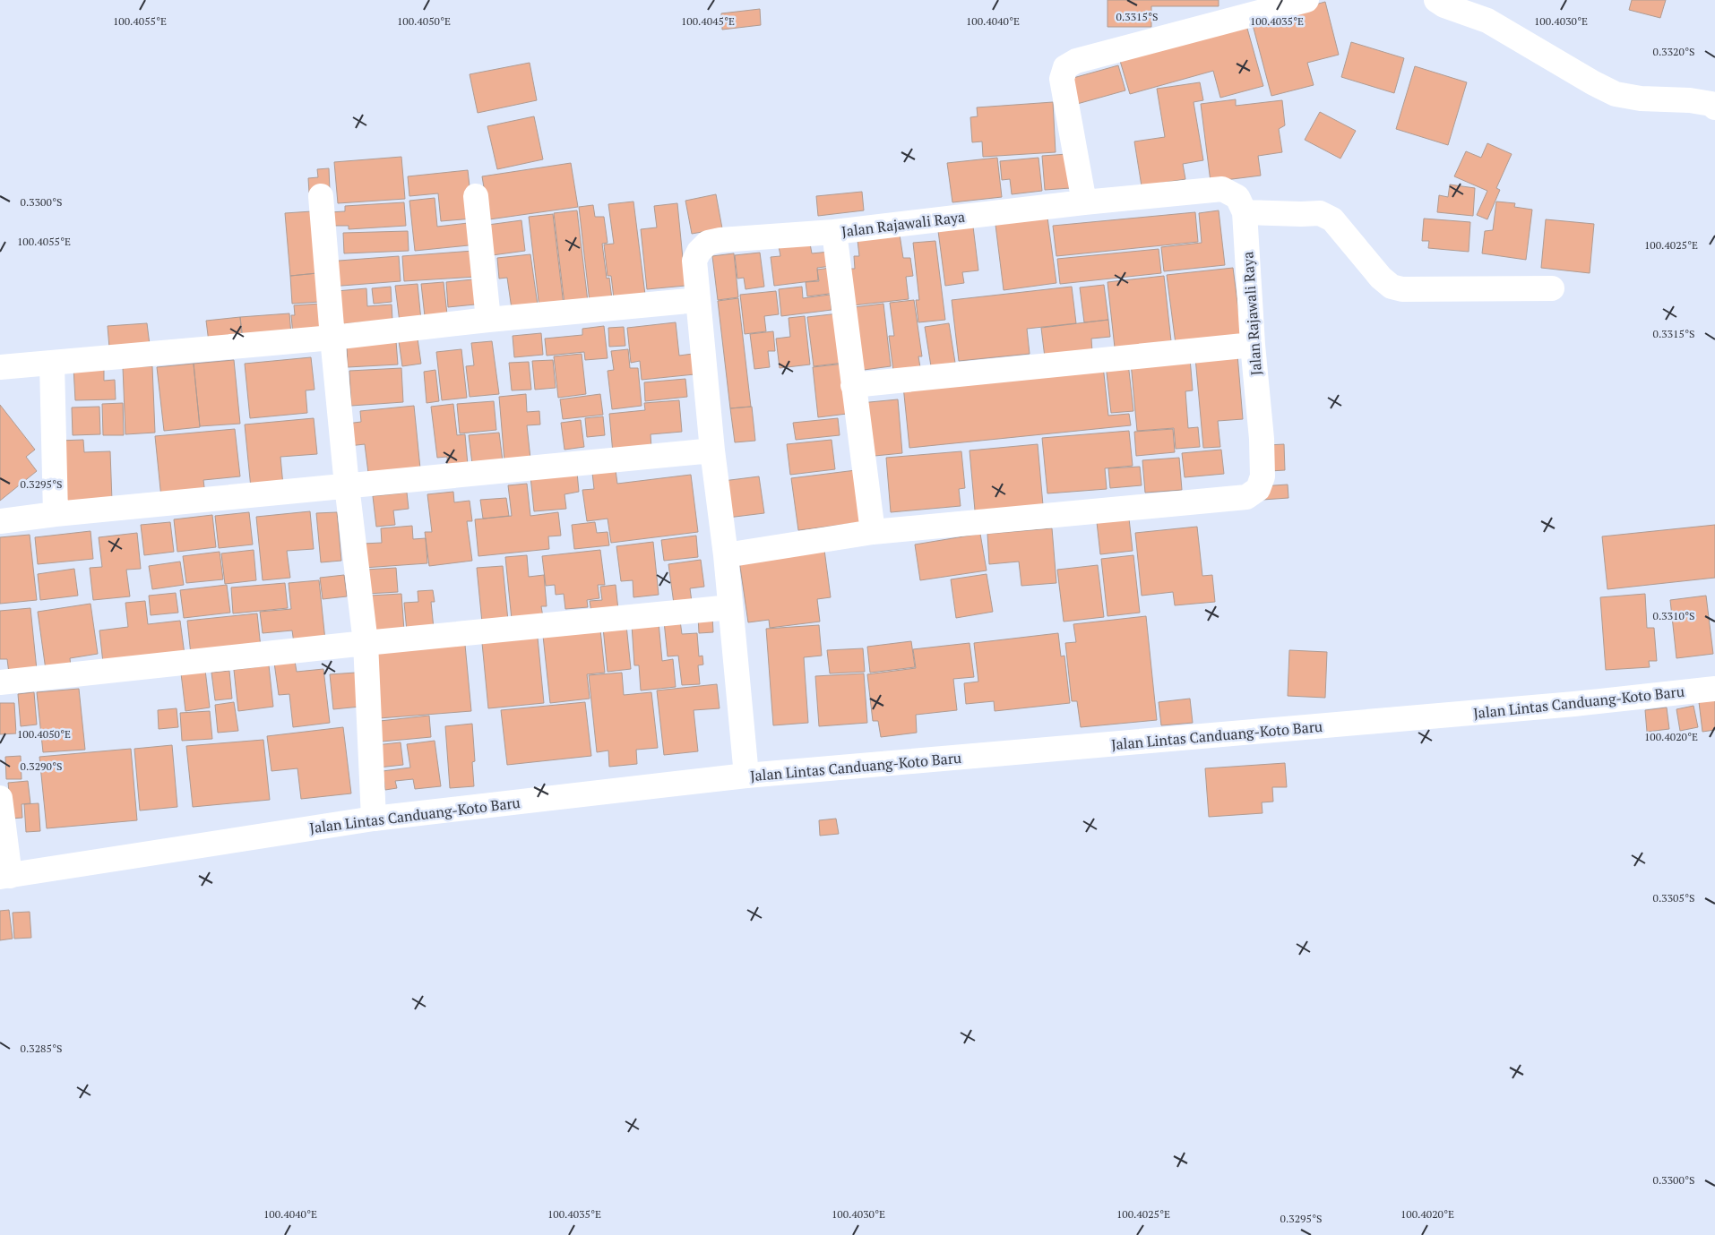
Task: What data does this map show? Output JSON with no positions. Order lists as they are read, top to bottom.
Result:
{
  "streets": {
    "street": ["Jalan Rajawali Raya", "Jalan Lintas Canduang-Koto Baru"]
  },
  "crossings": [
    ["Jalan Rajawali Raya", "Jalan Lintas Canduang-Koto Baru"]
  ],
  "coordinates": [
    "0.3315°S",
    "100.4055°E",
    "100.4050°E",
    "100.4045°E",
    "100.4040°E",
    "100.4035°E",
    "100.4030°E",
    "0.3320°S",
    "0.3300°S",
    "100.4025°E",
    "0.3295°S",
    "0.3310°S",
    "100.4020°E",
    "0.3290°S",
    "0.3305°S",
    "0.3285°S"
  ]
}
